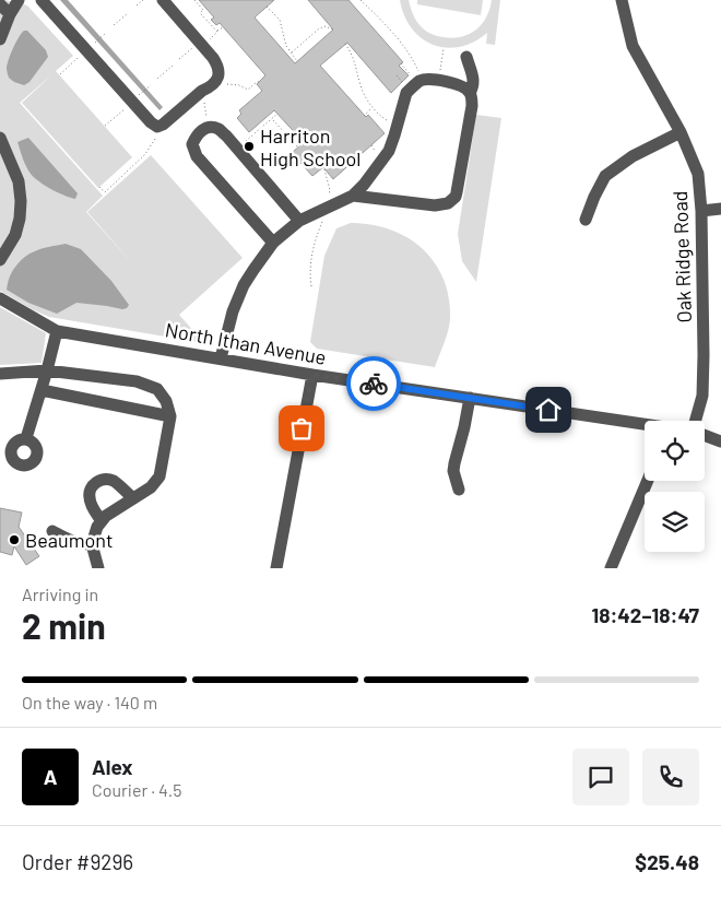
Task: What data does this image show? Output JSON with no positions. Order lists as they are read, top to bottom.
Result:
{
  "streets": {
    "street": ["Oak Ridge Road", "North Ithan Avenue"]
  },
  "places": ["Harriton High School", "Beaumont"],
  "page": {
    "heading": ["2 min", "Arriving in", "18:42–18:47"],
    "panel": [
      "Alex",
      "Courier · 4.5",
      "Order #9296",
      "$25.48"
    ],
    "bar": "On the way · 140 m",
    "round": "A"
  }
}
